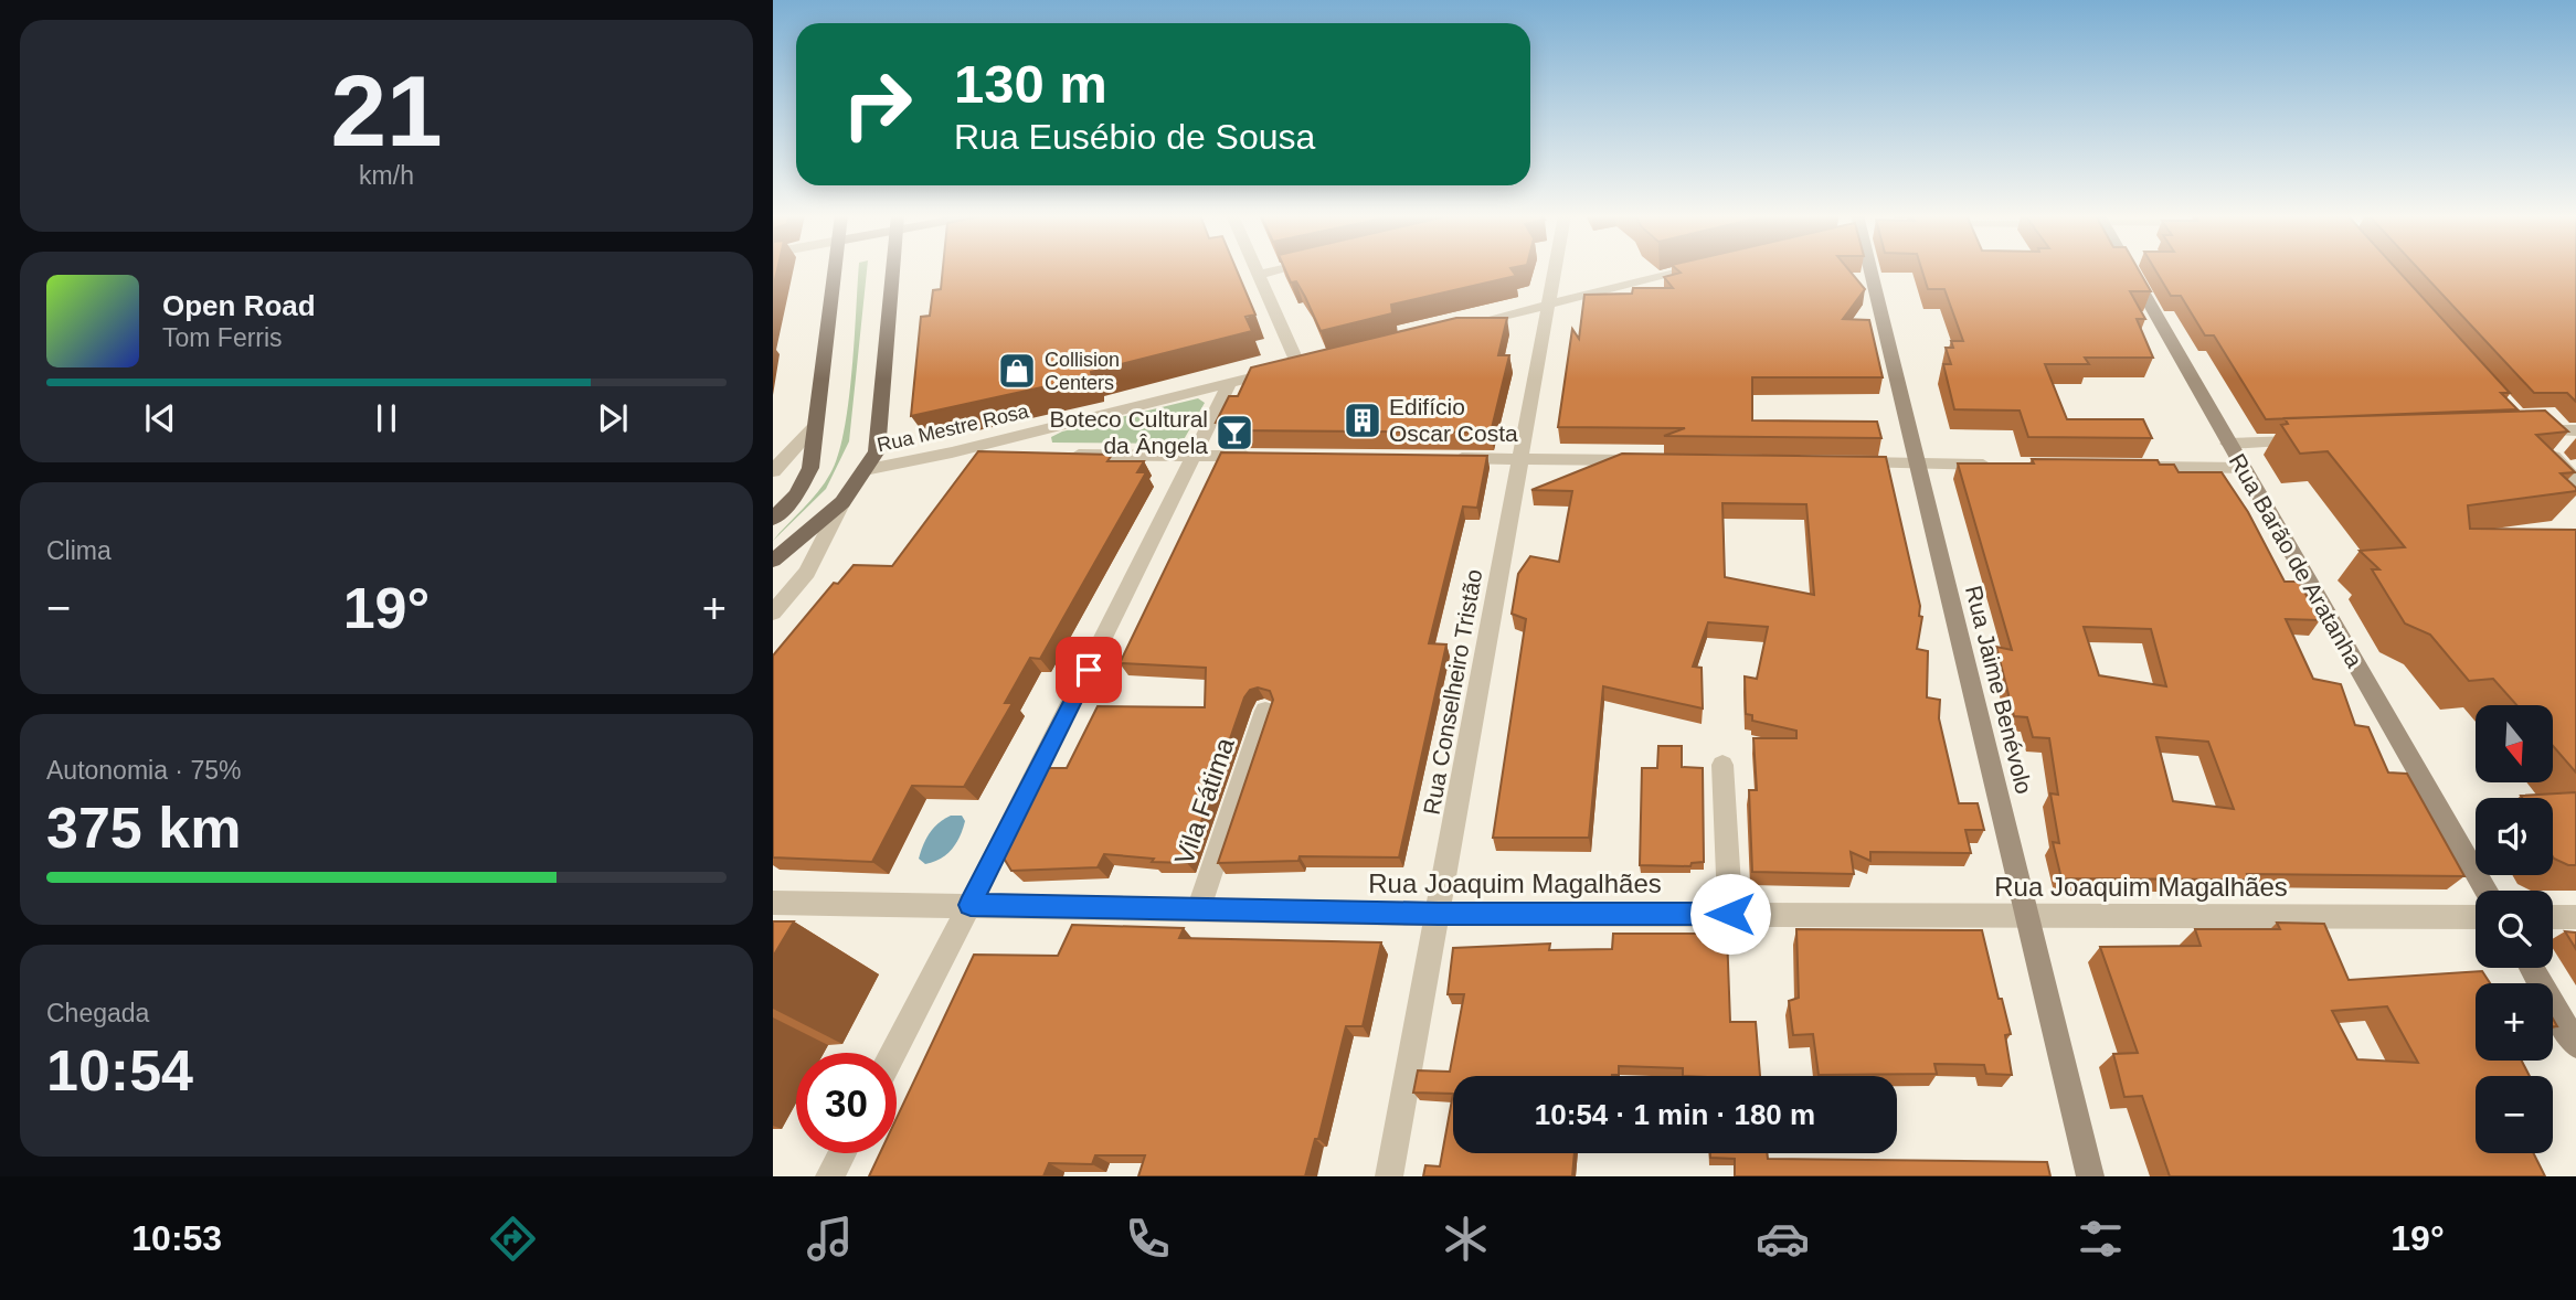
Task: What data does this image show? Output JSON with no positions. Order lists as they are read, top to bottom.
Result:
{
  "streets": {
    "street": [
      "Rua Mestre Rosa",
      "Rua Barão de Aratanha",
      "Rua Jaime Benévolo",
      "Rua Conselheiro Tristão",
      "Vila Fátima",
      "Rua Joaquim Magalhães"
    ]
  },
  "crossings": [
    ["Rua Jaime Benévolo", "Rua Joaquim Magalhães"],
    ["Rua Conselheiro Tristão", "Rua Joaquim Magalhães"],
    ["Vila Fátima", "Rua Joaquim Magalhães"]
  ],
  "places": {
    "shop": ["Collision Centers"],
    "building": ["Edifício Oscar Costa"],
    "bar": ["Boteco Cultural da Ângela"]
  },
  "north": "bottom",
  "page": {
    "tile": [
      ["21", "km/h"],
      "Clima",
      ["Autonomia · 75%", "375 km"],
      ["Chegada", "10:54"]
    ],
    "turn": ["130 m", "Rua Eusébio de Sousa"],
    "song": ["Open Road", "Tom Ferris"],
    "heat": ["−", "19°", "+"],
    "map_buttons": ["+", "−"],
    "limit": "30",
    "trip": "10:54 · 1 min · 180 m",
    "tabs": ["10:53", "19°"]
  }
}
